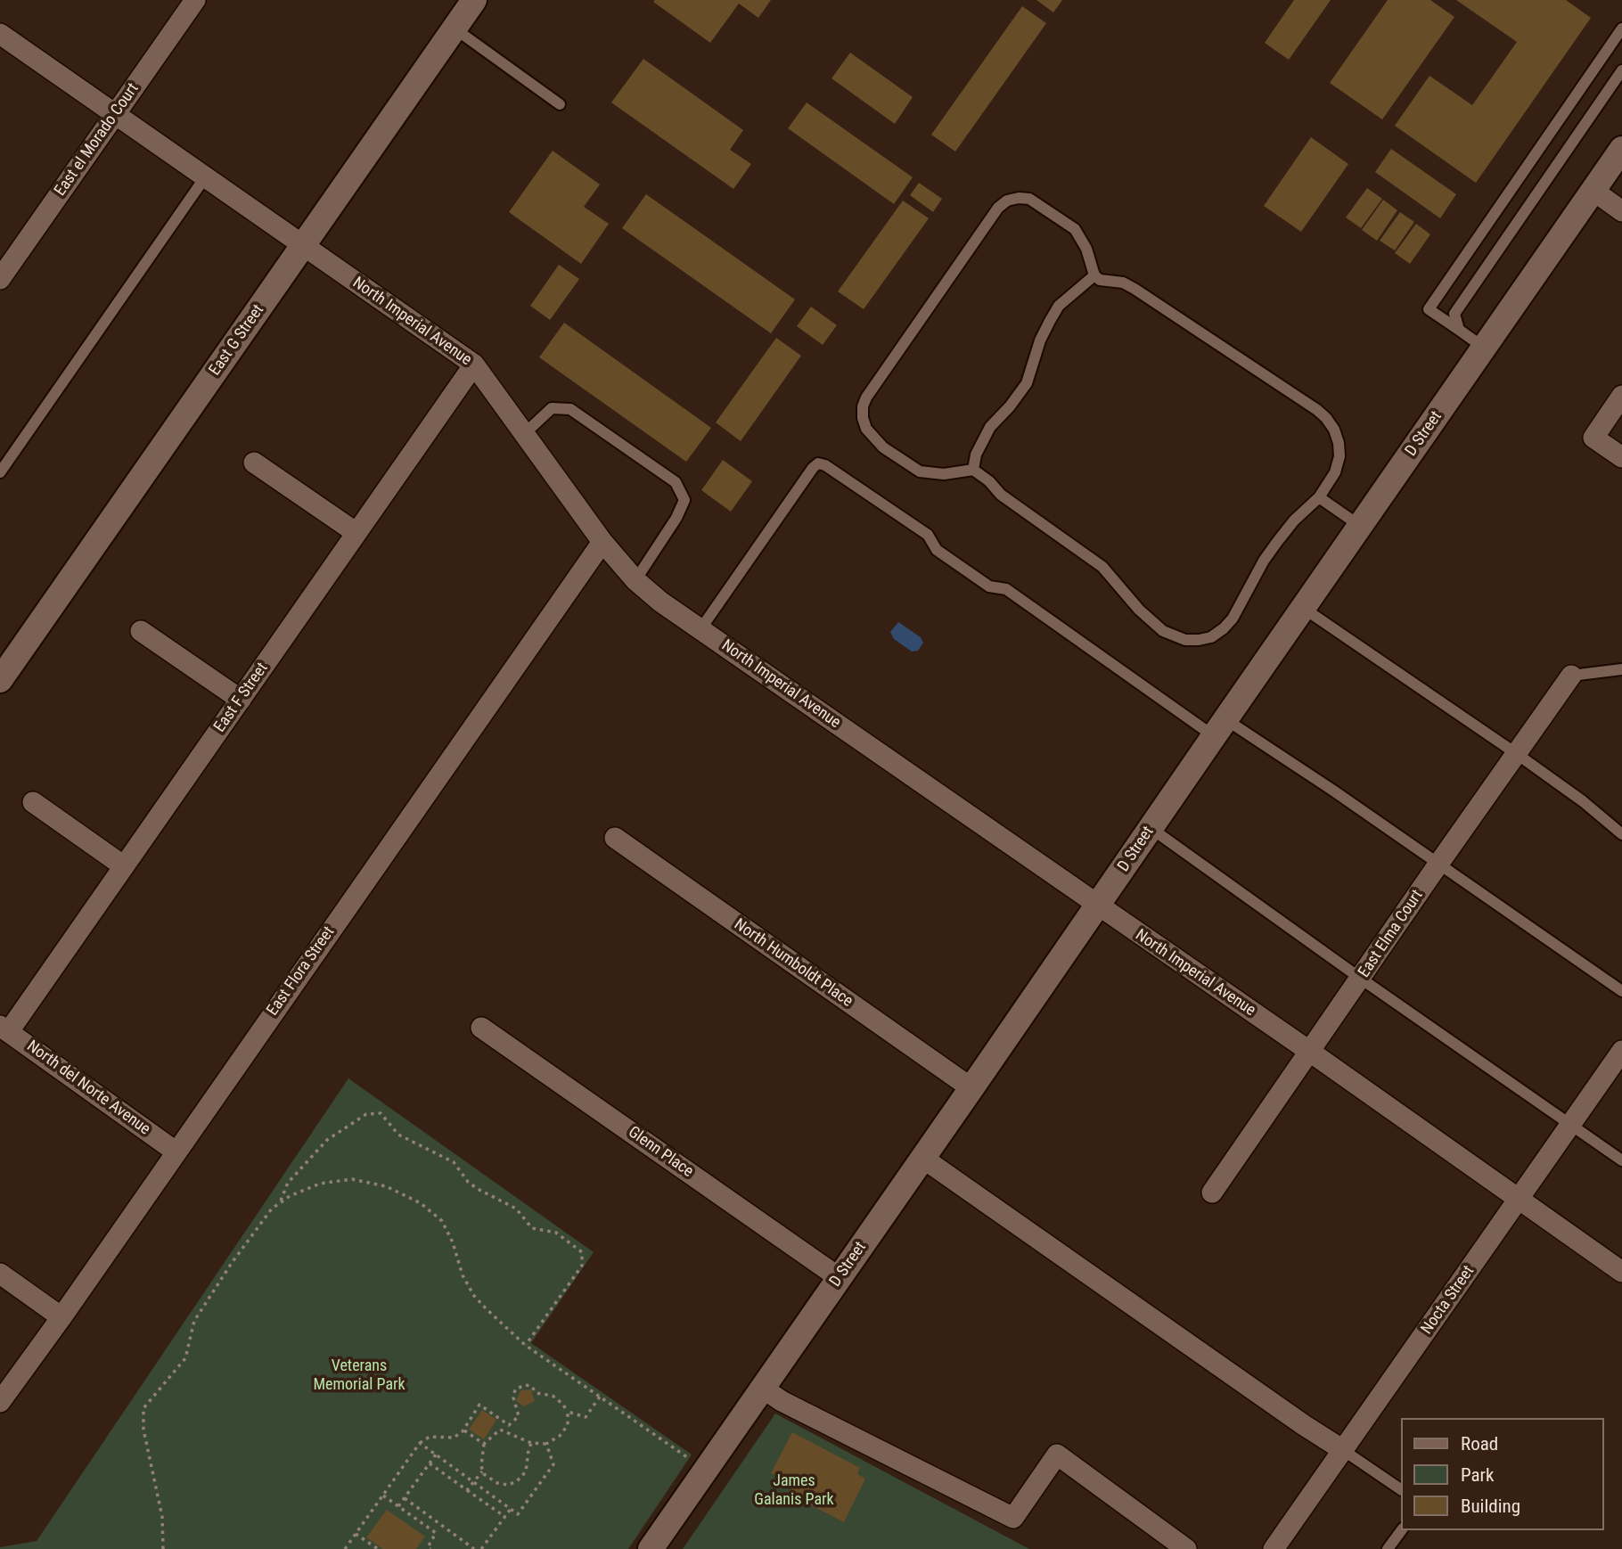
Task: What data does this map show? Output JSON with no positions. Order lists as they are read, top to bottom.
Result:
{
  "streets": {
    "street": [
      "East el Morado Court",
      "North Imperial Avenue",
      "East G Street",
      "D Street",
      "East F Street",
      "East Elma Court",
      "North Humboldt Place",
      "East Flora Street",
      "North del Norte Avenue",
      "Glenn Place",
      "Nocta Street"
    ]
  },
  "crossings": [
    ["East el Morado Court", "North Imperial Avenue"],
    ["North Imperial Avenue", "East G Street"],
    ["North Imperial Avenue", "D Street"],
    ["North Imperial Avenue", "East F Street"],
    ["North Imperial Avenue", "East Elma Court"],
    ["North Imperial Avenue", "East Flora Street"],
    ["North Imperial Avenue", "Nocta Street"],
    ["D Street", "North Humboldt Place"],
    ["D Street", "Glenn Place"],
    ["East F Street", "North del Norte Avenue"],
    ["East Flora Street", "North del Norte Avenue"]
  ],
  "parks": ["Veterans Memorial Park", "James Galanis Park"],
  "legend": ["Road", "Park", "Building"]
}
